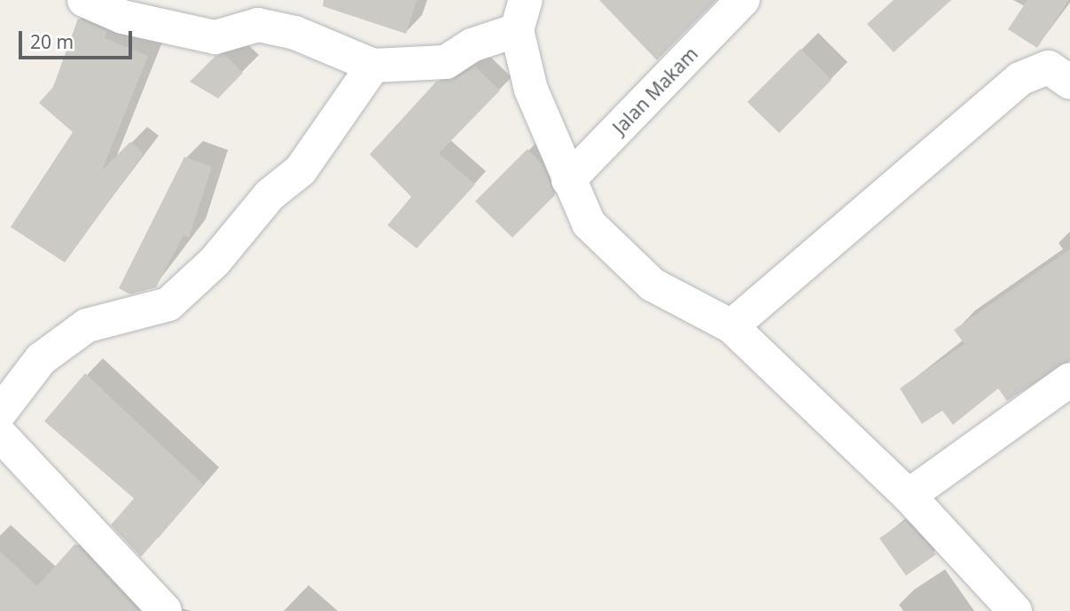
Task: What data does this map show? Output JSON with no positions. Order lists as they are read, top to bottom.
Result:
{
  "streets": {
    "street": ["Jalan Makam"]
  },
  "scale_bar": "20 m"
}
